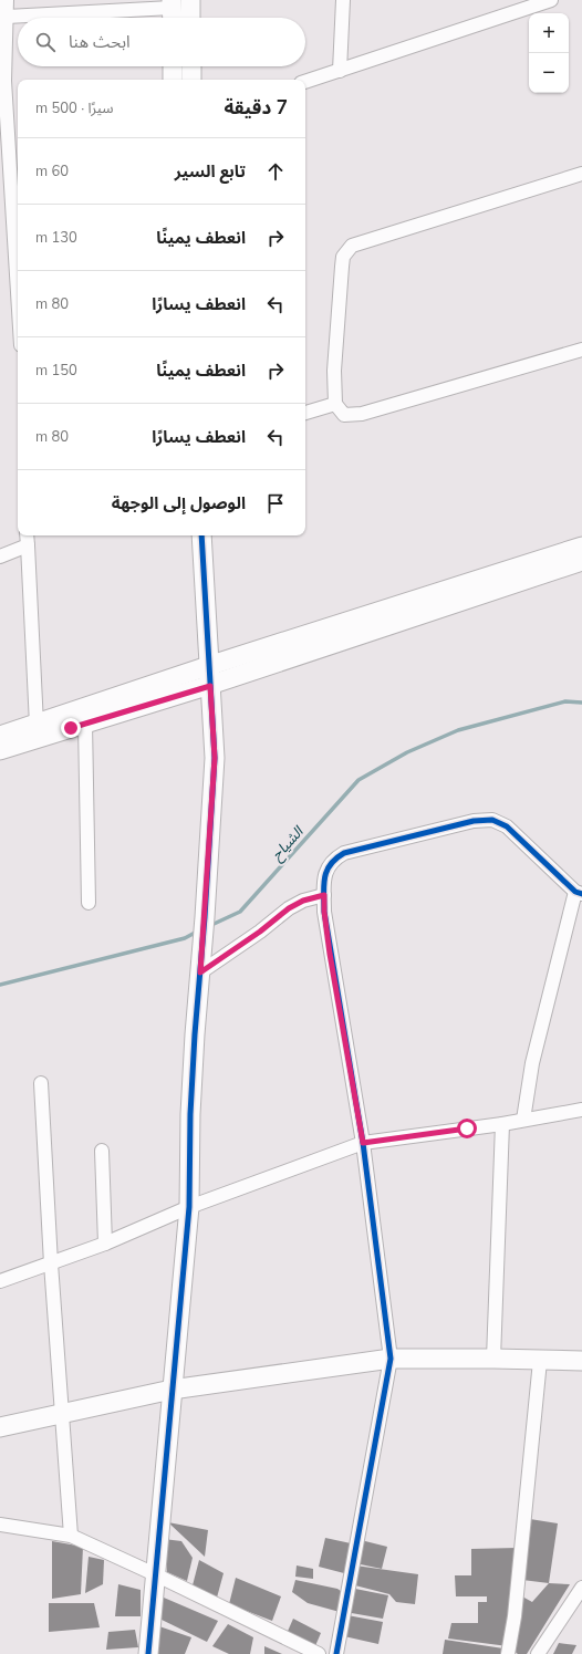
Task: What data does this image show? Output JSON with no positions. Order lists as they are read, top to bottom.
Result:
{
  "water": ["الشياح"],
  "page": {
    "map_buttons": ["+", "−"],
    "search": "ابحث هنا",
    "heading": ["7 دقيقة", "سيرًا · 500 m"],
    "list": [
      ["تابع السير", "60 m"],
      ["انعطف يمينًا", "130 m"],
      ["انعطف يسارًا", "80 m"],
      ["انعطف يمينًا", "150 m"],
      ["انعطف يسارًا", "80 m"],
      "الوصول إلى الوجهة"
    ]
  }
}
